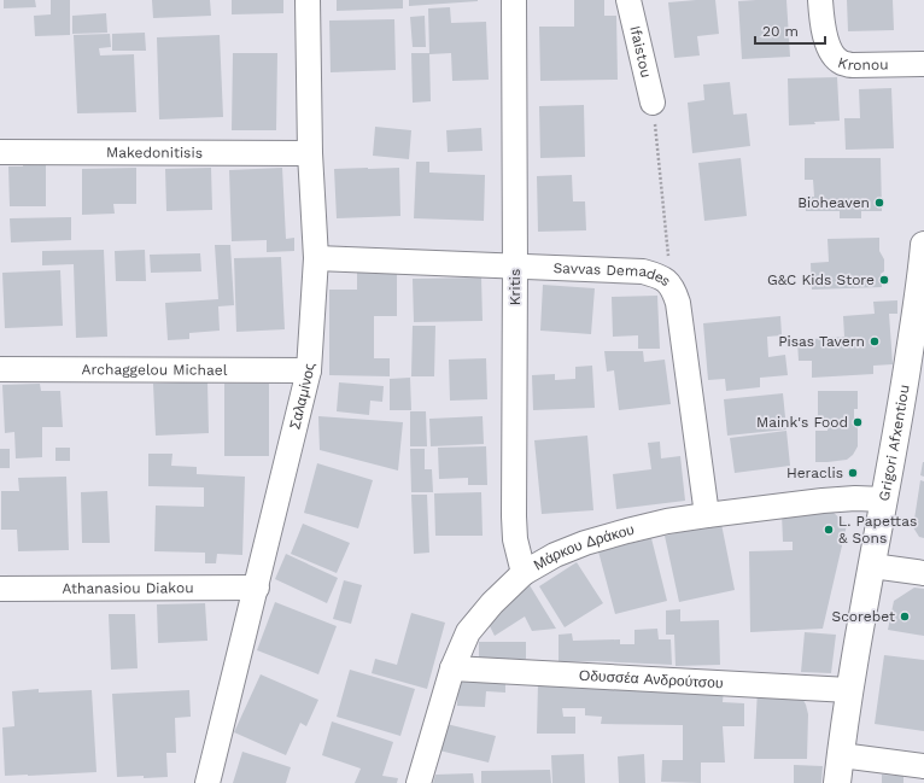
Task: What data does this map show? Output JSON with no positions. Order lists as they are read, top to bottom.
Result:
{
  "streets": {
    "main road": ["Grigori Afxentiou"],
    "street": [
      "Ifaistou",
      "Kronou",
      "Makedonitisis",
      "Savvas Demades",
      "Kritis",
      "Archaggelou Michael",
      "Σαλαμίνος",
      "Μάρκου Δράκου",
      "Athanasiou Diakou",
      "Οδυσσέα Ανδρούτσου"
    ]
  },
  "crossings": [
    ["Makedonitisis", "Σαλαμίνος"],
    ["Savvas Demades", "Kritis"],
    ["Savvas Demades", "Σαλαμίνος"],
    ["Savvas Demades", "Μάρκου Δράκου"],
    ["Kritis", "Μάρκου Δράκου"],
    ["Archaggelou Michael", "Σαλαμίνος"],
    ["Σαλαμίνος", "Athanasiou Diakou"],
    ["Grigori Afxentiou", "Μάρκου Δράκου"],
    ["Grigori Afxentiou", "Οδυσσέα Ανδρούτσου"],
    ["Μάρκου Δράκου", "Οδυσσέα Ανδρούτσου"]
  ],
  "places": [
    "Bioheaven",
    "G&C Kids Store",
    "Pisas Tavern",
    "Maink's Food",
    "Heraclis",
    "L. Papettas & Sons",
    "Scorebet"
  ],
  "scale_bar": "20 m"
}
